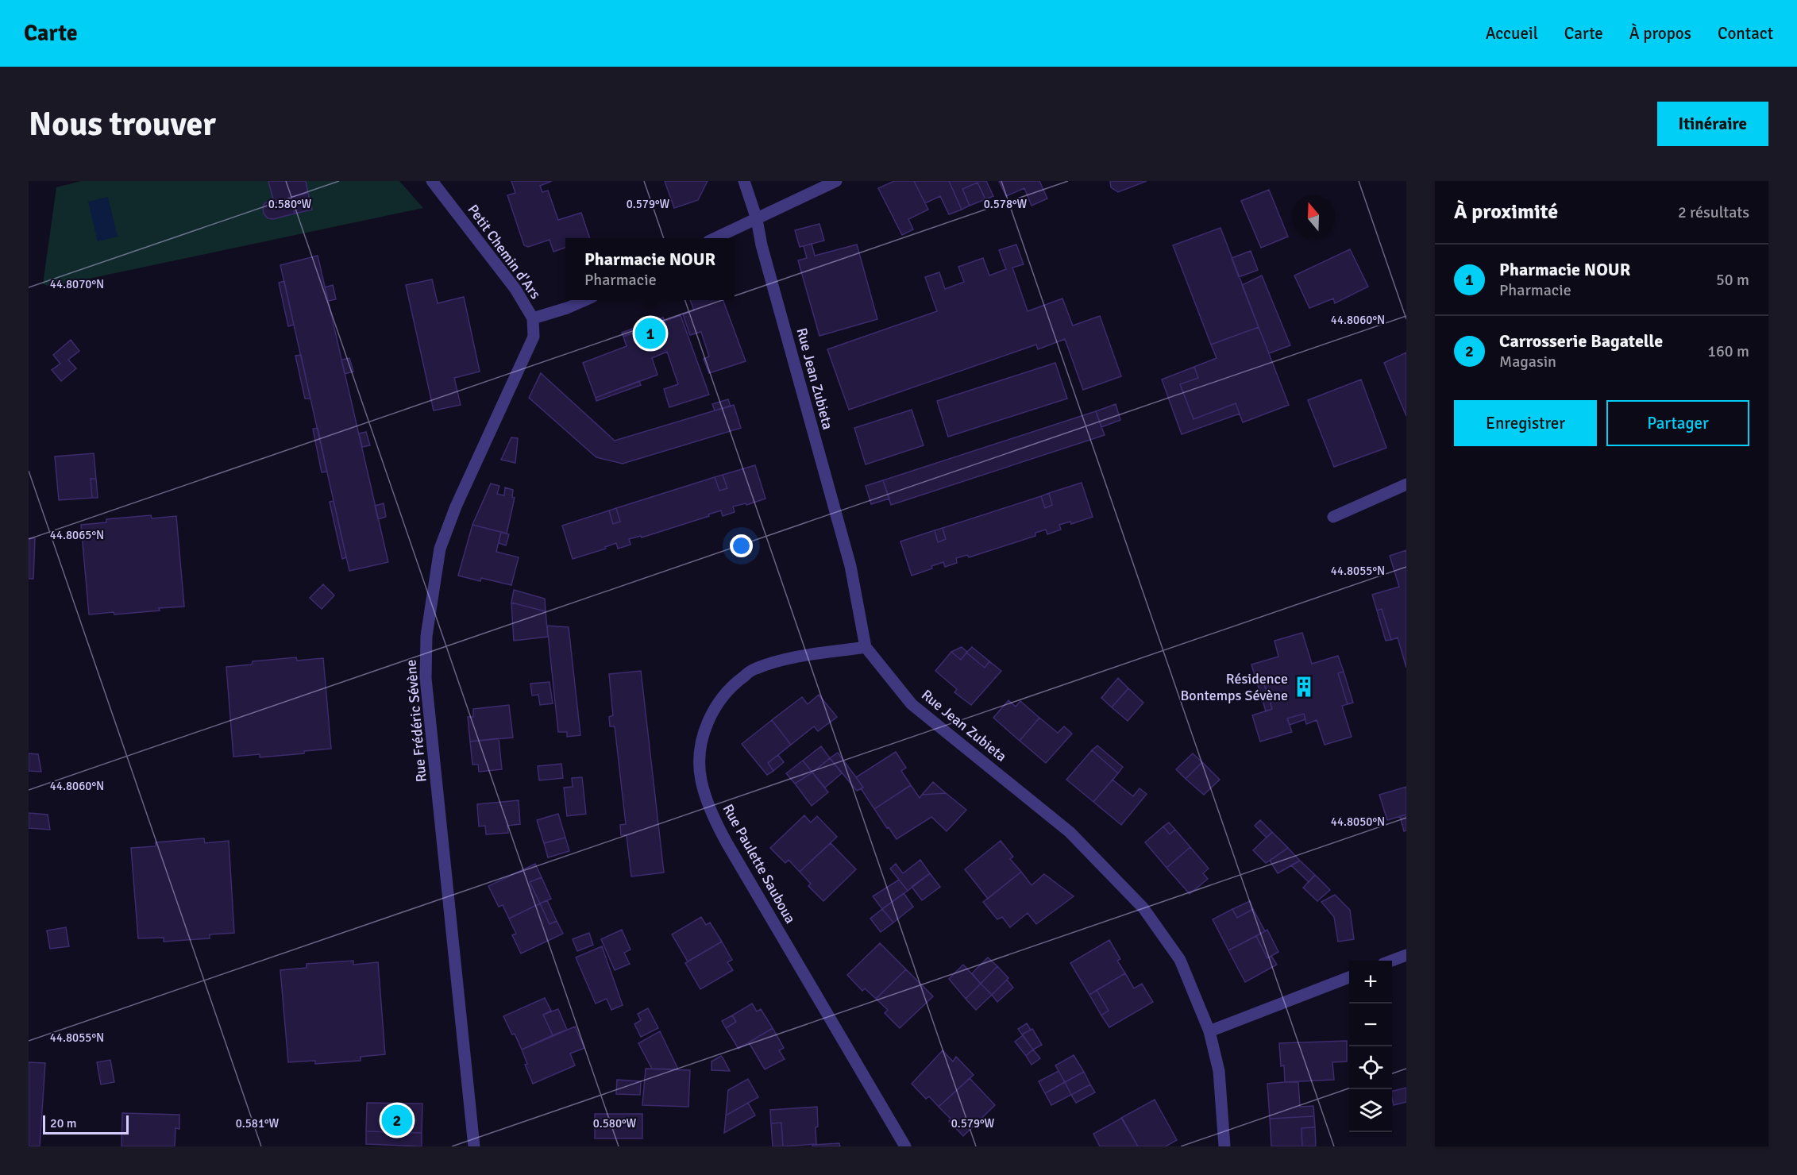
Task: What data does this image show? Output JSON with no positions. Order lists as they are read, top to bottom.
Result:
{
  "streets": {
    "street": [
      "Petit Chemin d'Ars",
      "Rue Jean Zubieta",
      "Rue Frédéric Sévène",
      "Rue Paulette Sauboua"
    ]
  },
  "crossings": [
    ["Petit Chemin d'Ars", "Rue Frédéric Sévène"],
    ["Rue Jean Zubieta", "Rue Paulette Sauboua"]
  ],
  "places": {
    "building": ["Résidence Bontemps Sévène"]
  },
  "scale_bar": "20 m",
  "north": "top",
  "page": {
    "header": "Carte",
    "nav": [
      "Accueil",
      "Carte",
      "À propos",
      "Contact"
    ],
    "buttons": [
      "Itinéraire",
      ["Enregistrer", "Partager"]
    ],
    "title": "Nous trouver",
    "heading": ["À proximité", "2 résultats"],
    "popup": ["Pharmacie NOUR", "Pharmacie"],
    "list": [
      {
        "mark": "1",
        "name": "Pharmacie NOUR",
        "note": "Pharmacie",
        "value": "50 m"
      },
      {
        "mark": "2",
        "name": "Carrosserie Bagatelle",
        "note": "Magasin",
        "value": "160 m"
      }
    ],
    "pins": ["1", "2"],
    "map_buttons": ["+", "−"],
    "scale": "20 m"
  },
  "coordinates": [
    "0.580°W",
    "0.579°W",
    "0.578°W",
    "44.8070°N",
    "44.8060°N",
    "44.8065°N",
    "44.8055°N",
    "44.8050°N",
    "0.581°W"
  ]
}
